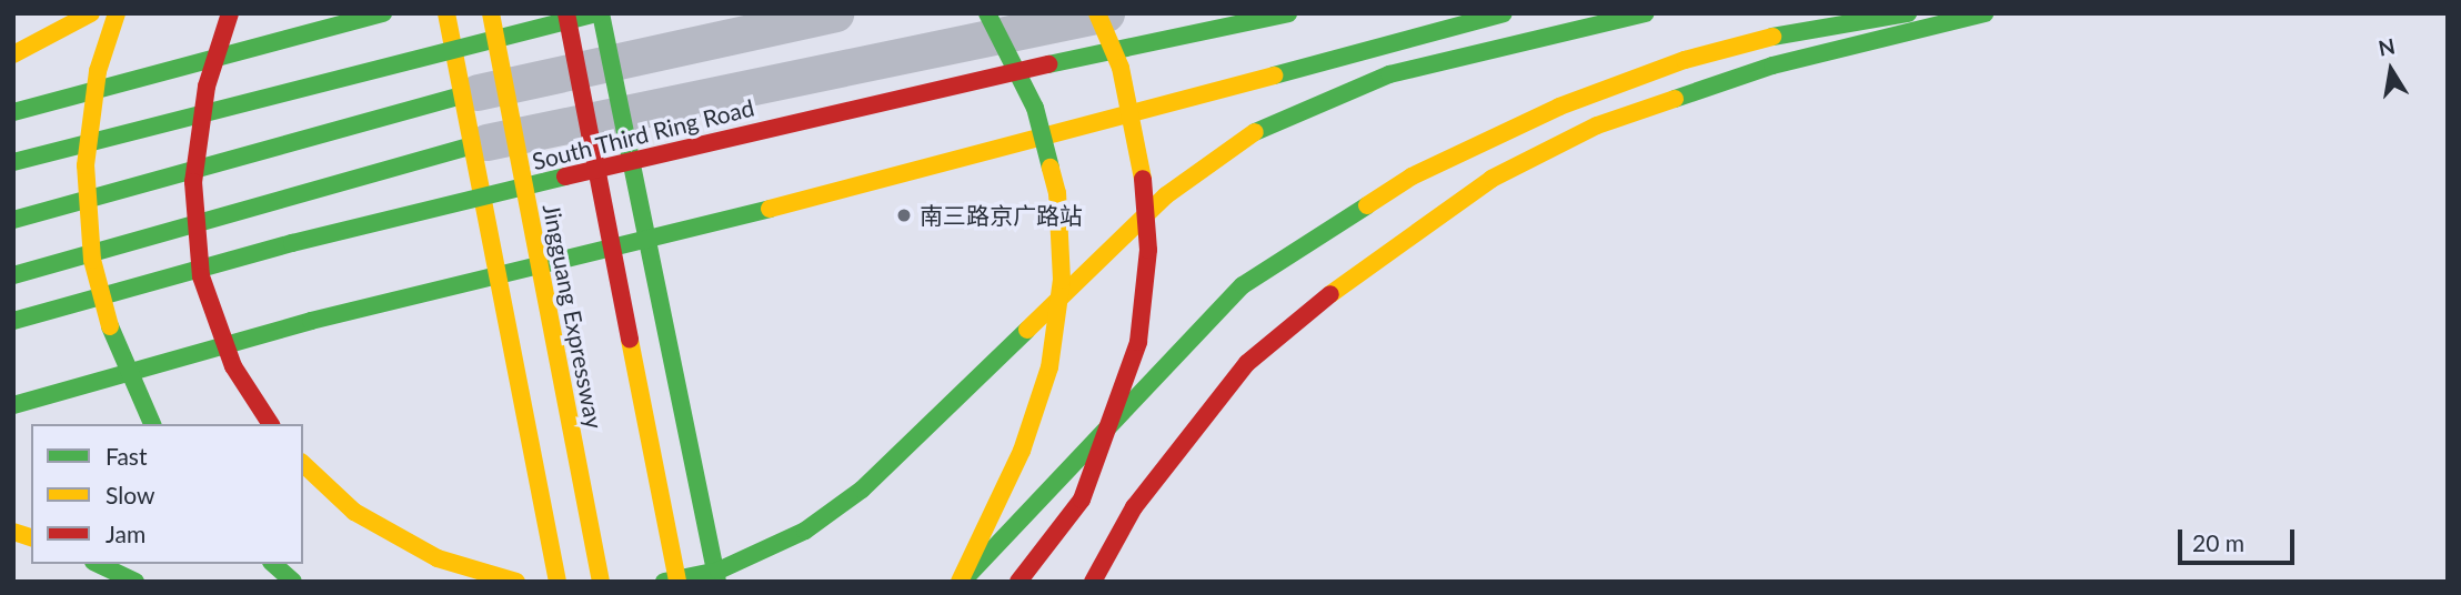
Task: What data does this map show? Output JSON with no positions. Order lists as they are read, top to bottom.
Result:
{
  "streets": {
    "main road": ["South Third Ring Road", "Jingguang Expressway"]
  },
  "places": ["南三路京广路站"],
  "legend": ["Fast", "Slow", "Jam"],
  "scale_bar": "20 m",
  "north": "top"
}
